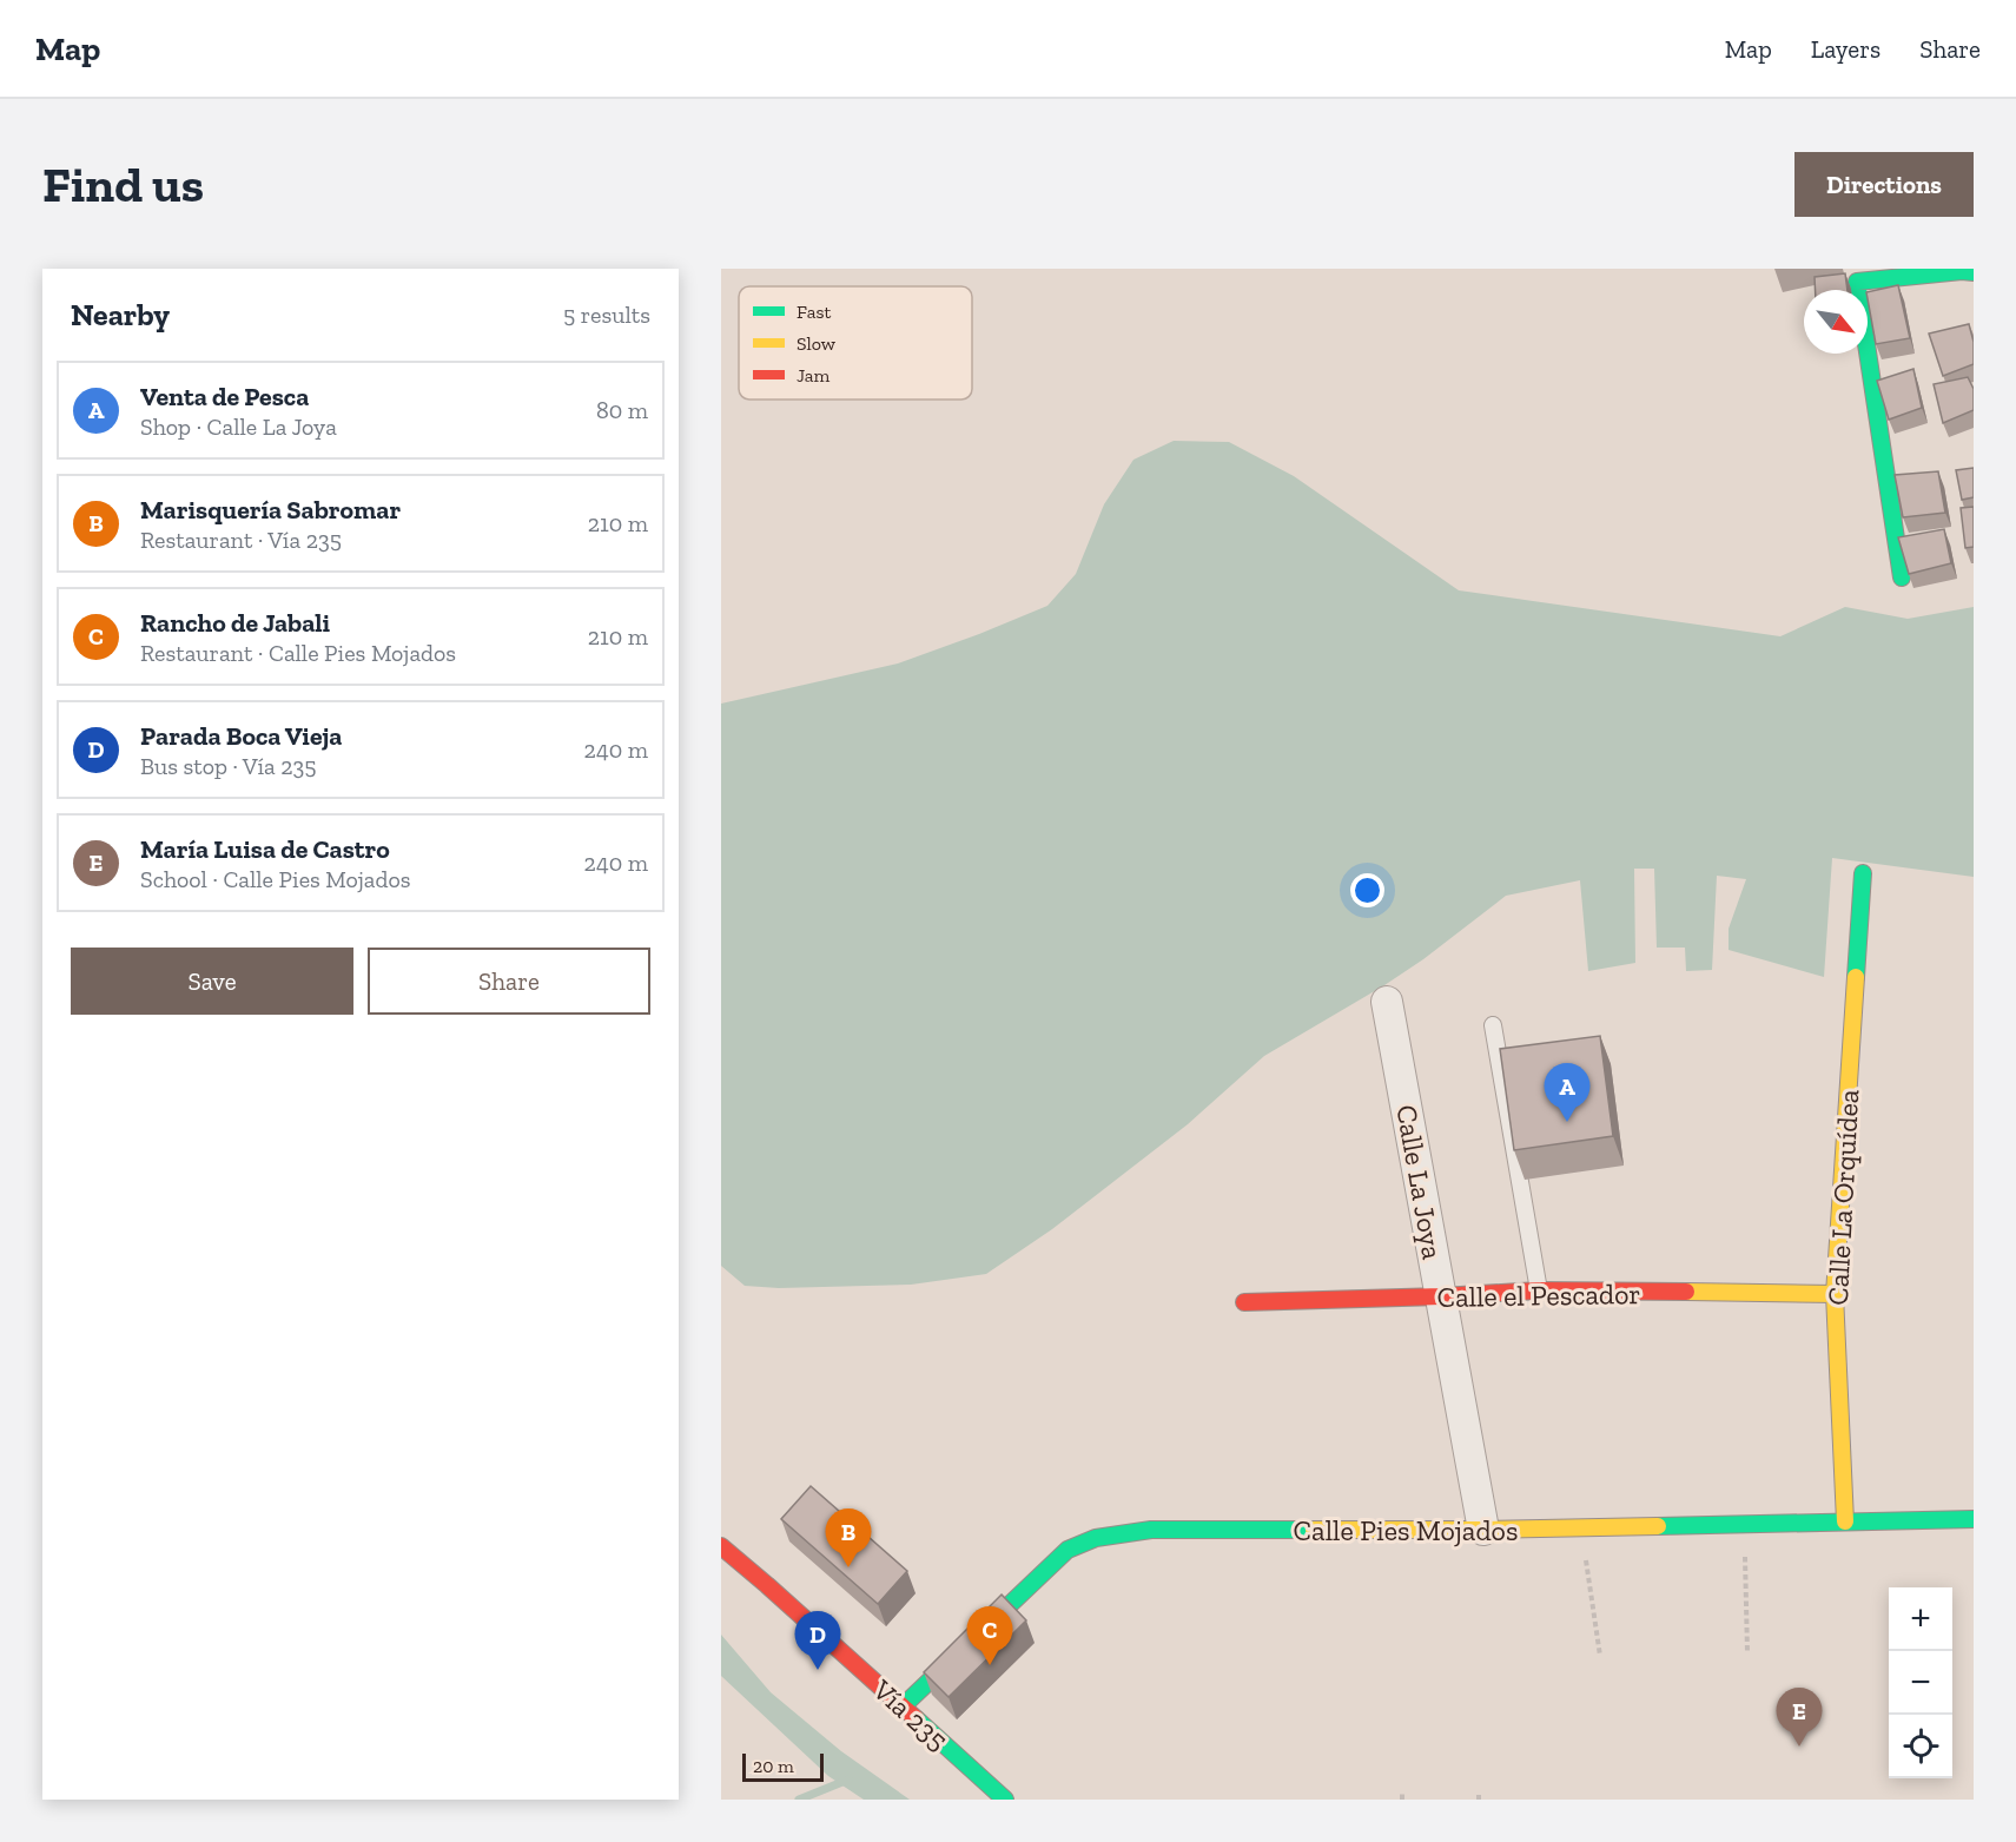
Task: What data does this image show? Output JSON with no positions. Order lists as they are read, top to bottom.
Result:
{
  "streets": {
    "street": [
      "Calle La Joya",
      "Calle La Orquídea",
      "Calle el Pescador",
      "Calle Pies Mojados",
      "Vía 235"
    ]
  },
  "crossings": [
    ["Calle La Joya", "Calle el Pescador"],
    ["Calle La Joya", "Calle Pies Mojados"],
    ["Calle La Orquídea", "Calle el Pescador"],
    ["Calle La Orquídea", "Calle Pies Mojados"],
    ["Calle Pies Mojados", "Vía 235"]
  ],
  "legend": ["Fast", "Slow", "Jam"],
  "scale_bar": "20 m",
  "north": "bottom right",
  "page": {
    "header": "Map",
    "nav": ["Map", "Layers", "Share"],
    "buttons": [
      "Directions",
      ["Save", "Share"]
    ],
    "title": "Find us",
    "heading": ["Nearby", "5 results"],
    "list": [
      {
        "mark": "A",
        "name": "Venta de Pesca",
        "note": "Shop · Calle La Joya",
        "value": "80 m"
      },
      {
        "mark": "B",
        "name": "Marisquería Sabromar",
        "note": "Restaurant · Vía 235",
        "value": "210 m"
      },
      {
        "mark": "C",
        "name": "Rancho de Jabali",
        "note": "Restaurant · Calle Pies Mojados",
        "value": "210 m"
      },
      {
        "mark": "D",
        "name": "Parada Boca Vieja",
        "note": "Bus stop · Vía 235",
        "value": "240 m"
      },
      {
        "mark": "E",
        "name": "María Luisa de Castro",
        "note": "School · Calle Pies Mojados",
        "value": "240 m"
      }
    ],
    "pins": [
      "A",
      "B",
      "C",
      "D",
      "E"
    ],
    "map_buttons": ["+", "−"],
    "scale": "20 m"
  }
}
